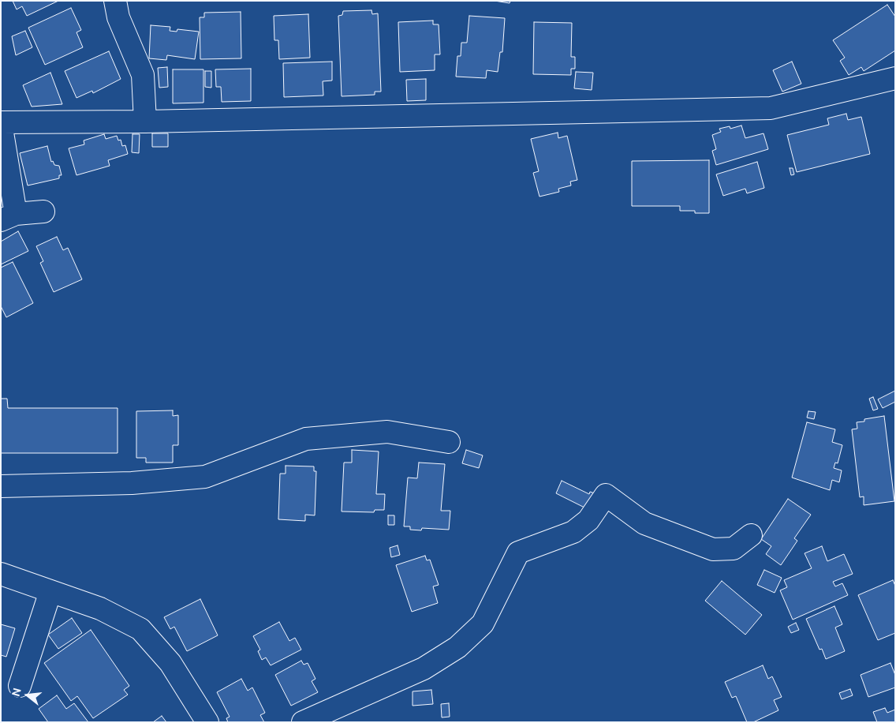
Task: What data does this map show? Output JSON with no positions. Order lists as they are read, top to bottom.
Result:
{
  "north": "left"
}
